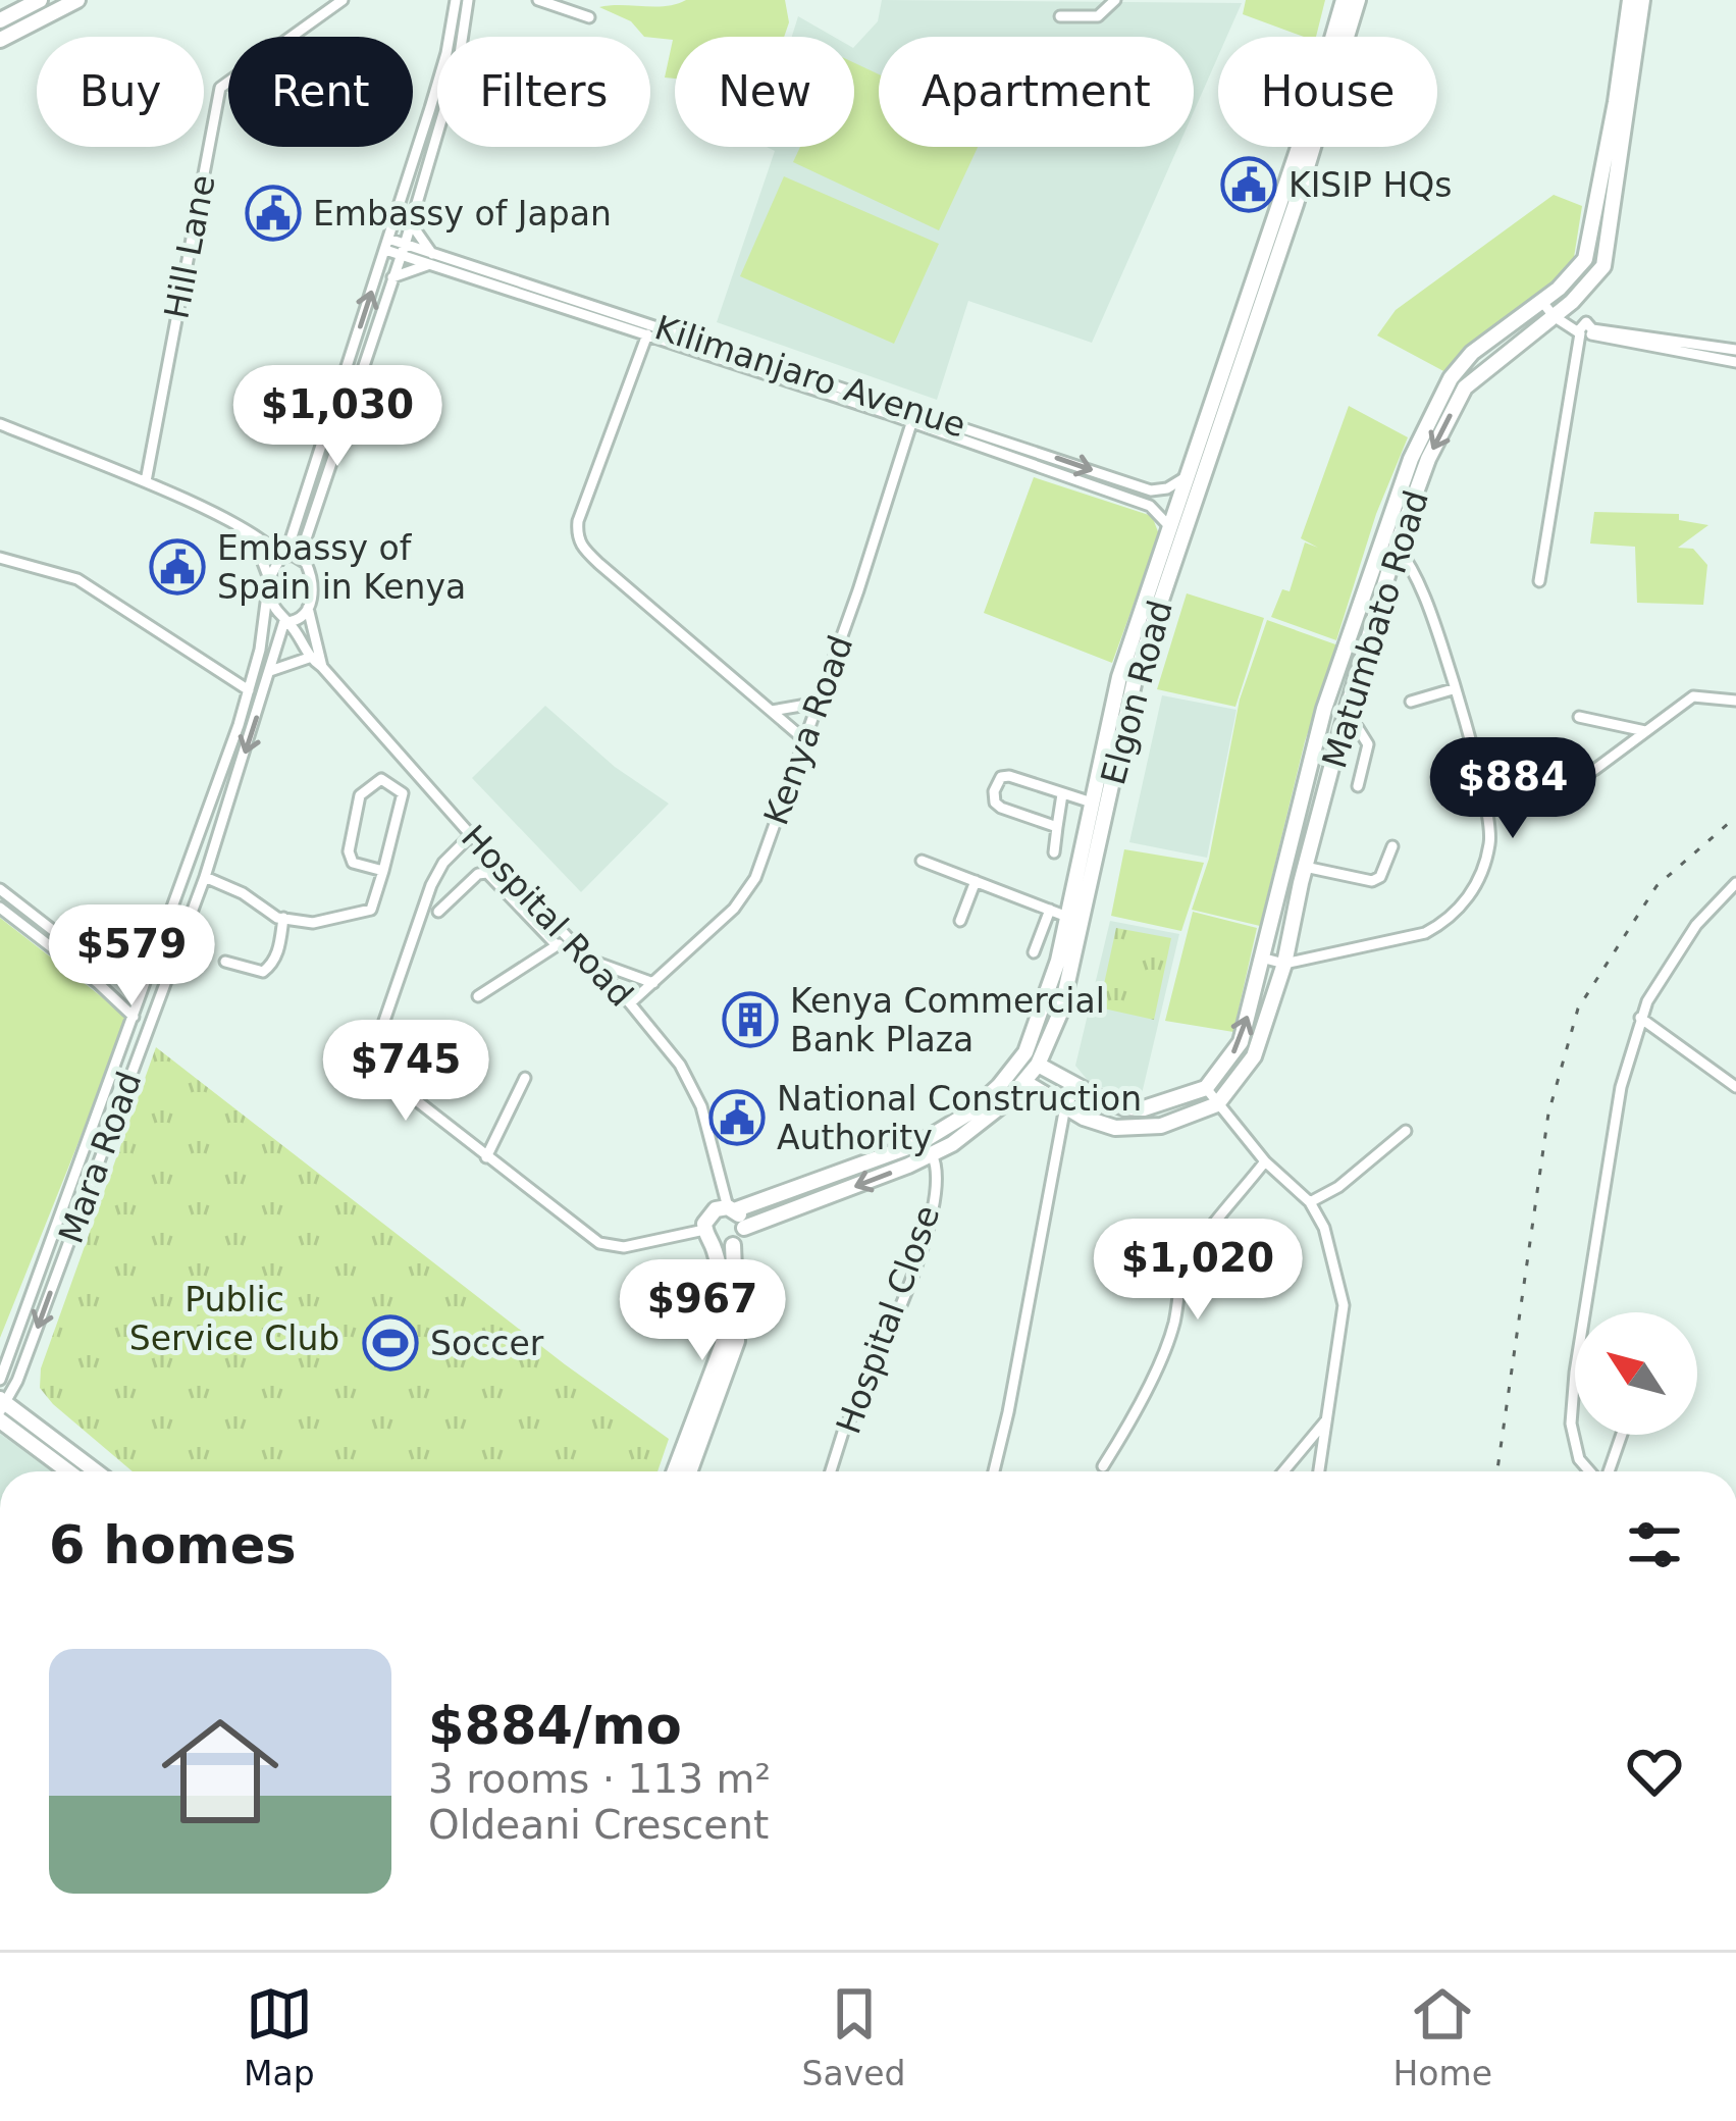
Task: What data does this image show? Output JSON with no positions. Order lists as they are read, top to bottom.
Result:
{
  "streets": {
    "street": [
      "Hill Lane",
      "Kilimanjaro Avenue",
      "Matumbato Road",
      "Elgon Road",
      "Kenya Road",
      "Hospital Road",
      "Mara Road",
      "Hospital Close"
    ]
  },
  "crossings": [
    ["Kilimanjaro Avenue", "Elgon Road"],
    ["Kilimanjaro Avenue", "Kenya Road"],
    ["Kilimanjaro Avenue", "Mara Road"],
    ["Elgon Road", "Hospital Road"],
    ["Elgon Road", "Hospital Close"],
    ["Kenya Road", "Hospital Road"]
  ],
  "parks": ["Public Service Club"],
  "places": {
    "public building": [
      "KISIP HQs",
      "Embassy of Japan",
      "Embassy of Spain in Kenya",
      "National Construction Authority"
    ],
    "building": ["Kenya Commercial Bank Plaza"],
    "sports": ["Soccer"]
  },
  "north": "top left",
  "page": {
    "chip": [
      "Buy",
      "Rent",
      "Filters",
      "New",
      "Apartment",
      "House"
    ],
    "price": [
      "$1,030",
      "$884",
      "$579",
      "$745",
      "$1,020",
      "$967"
    ],
    "heading": "6 homes",
    "list": [
      {
        "name": "$884/mo",
        "note": "3 rooms · 113 m² · Oldeani Crescent"
      }
    ],
    "tabs": ["Map", "Saved", "Home"]
  }
}
